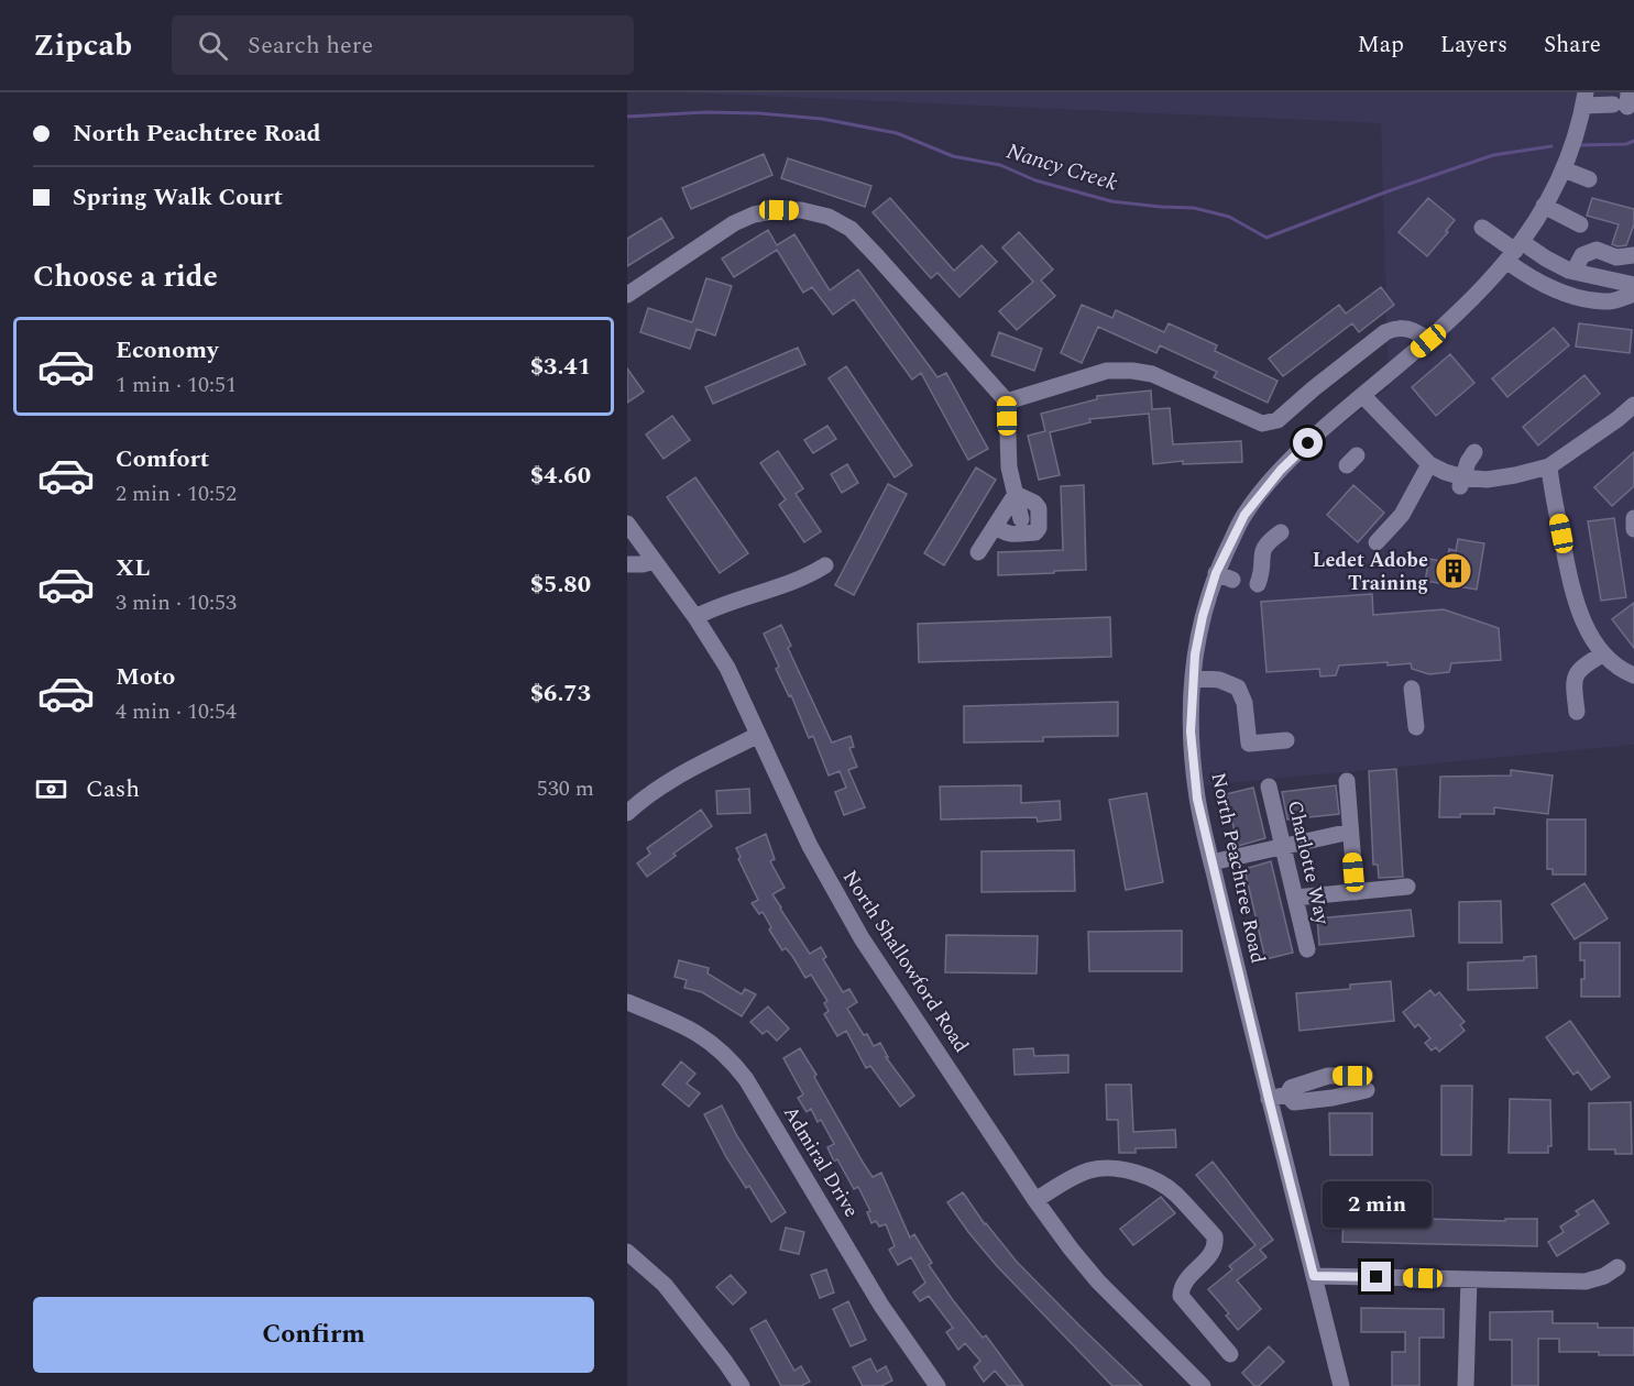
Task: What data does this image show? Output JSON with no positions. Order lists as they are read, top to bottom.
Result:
{
  "streets": {
    "street": [
      "Charlotte Way",
      "North Peachtree Road",
      "North Shallowford Road",
      "Admiral Drive"
    ]
  },
  "water": ["Nancy Creek"],
  "places": {
    "building": ["Ledet Adobe Training"]
  },
  "page": {
    "header": "Zipcab",
    "search": "Search here",
    "nav": ["Map", "Layers", "Share"],
    "banner": ["North Peachtree Road", "Spring Walk Court"],
    "heading": "Choose a ride",
    "list": [
      {
        "name": "Economy",
        "note": "1 min · 10:51",
        "value": "$3.41"
      },
      {
        "name": "Comfort",
        "note": "2 min · 10:52",
        "value": "$4.60"
      },
      {
        "name": "XL",
        "note": "3 min · 10:53",
        "value": "$5.80"
      },
      {
        "name": "Moto",
        "note": "4 min · 10:54",
        "value": "$6.73"
      }
    ],
    "pay": ["Cash", "530 m"],
    "bubble": "2 min",
    "buttons": "Confirm"
  }
}
